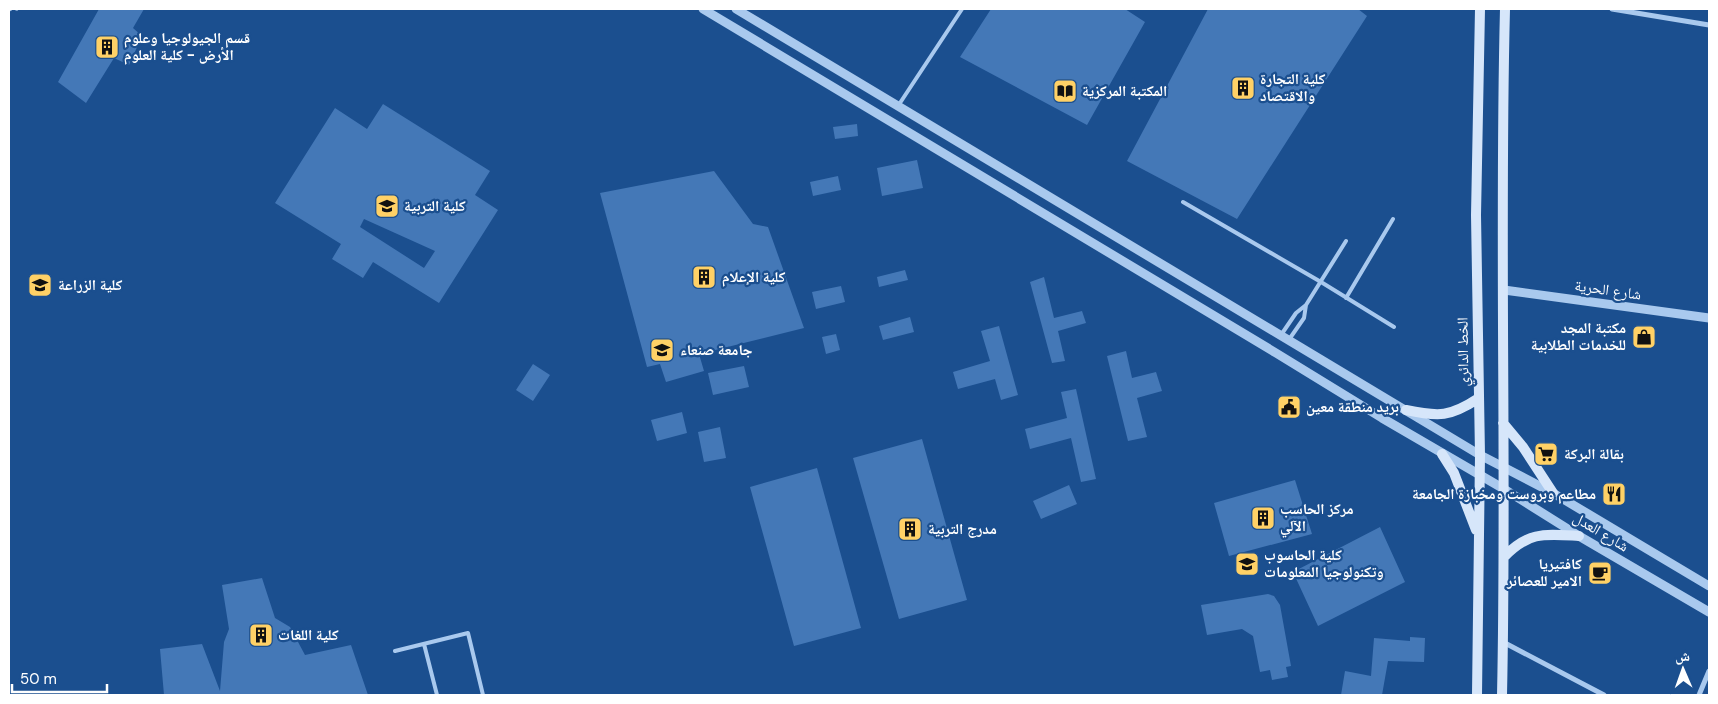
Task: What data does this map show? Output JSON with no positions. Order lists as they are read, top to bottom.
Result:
{
  "streets": {
    "main road": ["الخط الدائري"],
    "street": ["شارع الحرية", "شارع العدل"]
  },
  "crossings": [
    ["الخط الدائري", "شارع العدل"]
  ],
  "places": {
    "building": [
      "قسم الجيولوجيا وعلوم الأرض - كلية العلوم",
      "كلية التجارة والاقتصاد",
      "كلية الإعلام",
      "مركز الحاسب الآلي",
      "مدرج التربية",
      "كلية اللغات"
    ],
    "library": ["المكتبة المركزية"],
    "school or university": [
      "كلية التربية",
      "كلية الزراعة",
      "جامعة صنعاء",
      "كلية الحاسوب وتكنولوجيا المعلومات"
    ],
    "shop": ["مكتبة المجد للخدمات الطلابية"],
    "public building": ["بريد منطقة معين"],
    "supermarket": ["بقالة البركة"],
    "restaurant": ["مطاعم وبروست ومخبازة الجامعة"],
    "cafe": ["كافتيريا الامير للعصائر"]
  },
  "scale_bar": "50 m",
  "north": "top"
}
